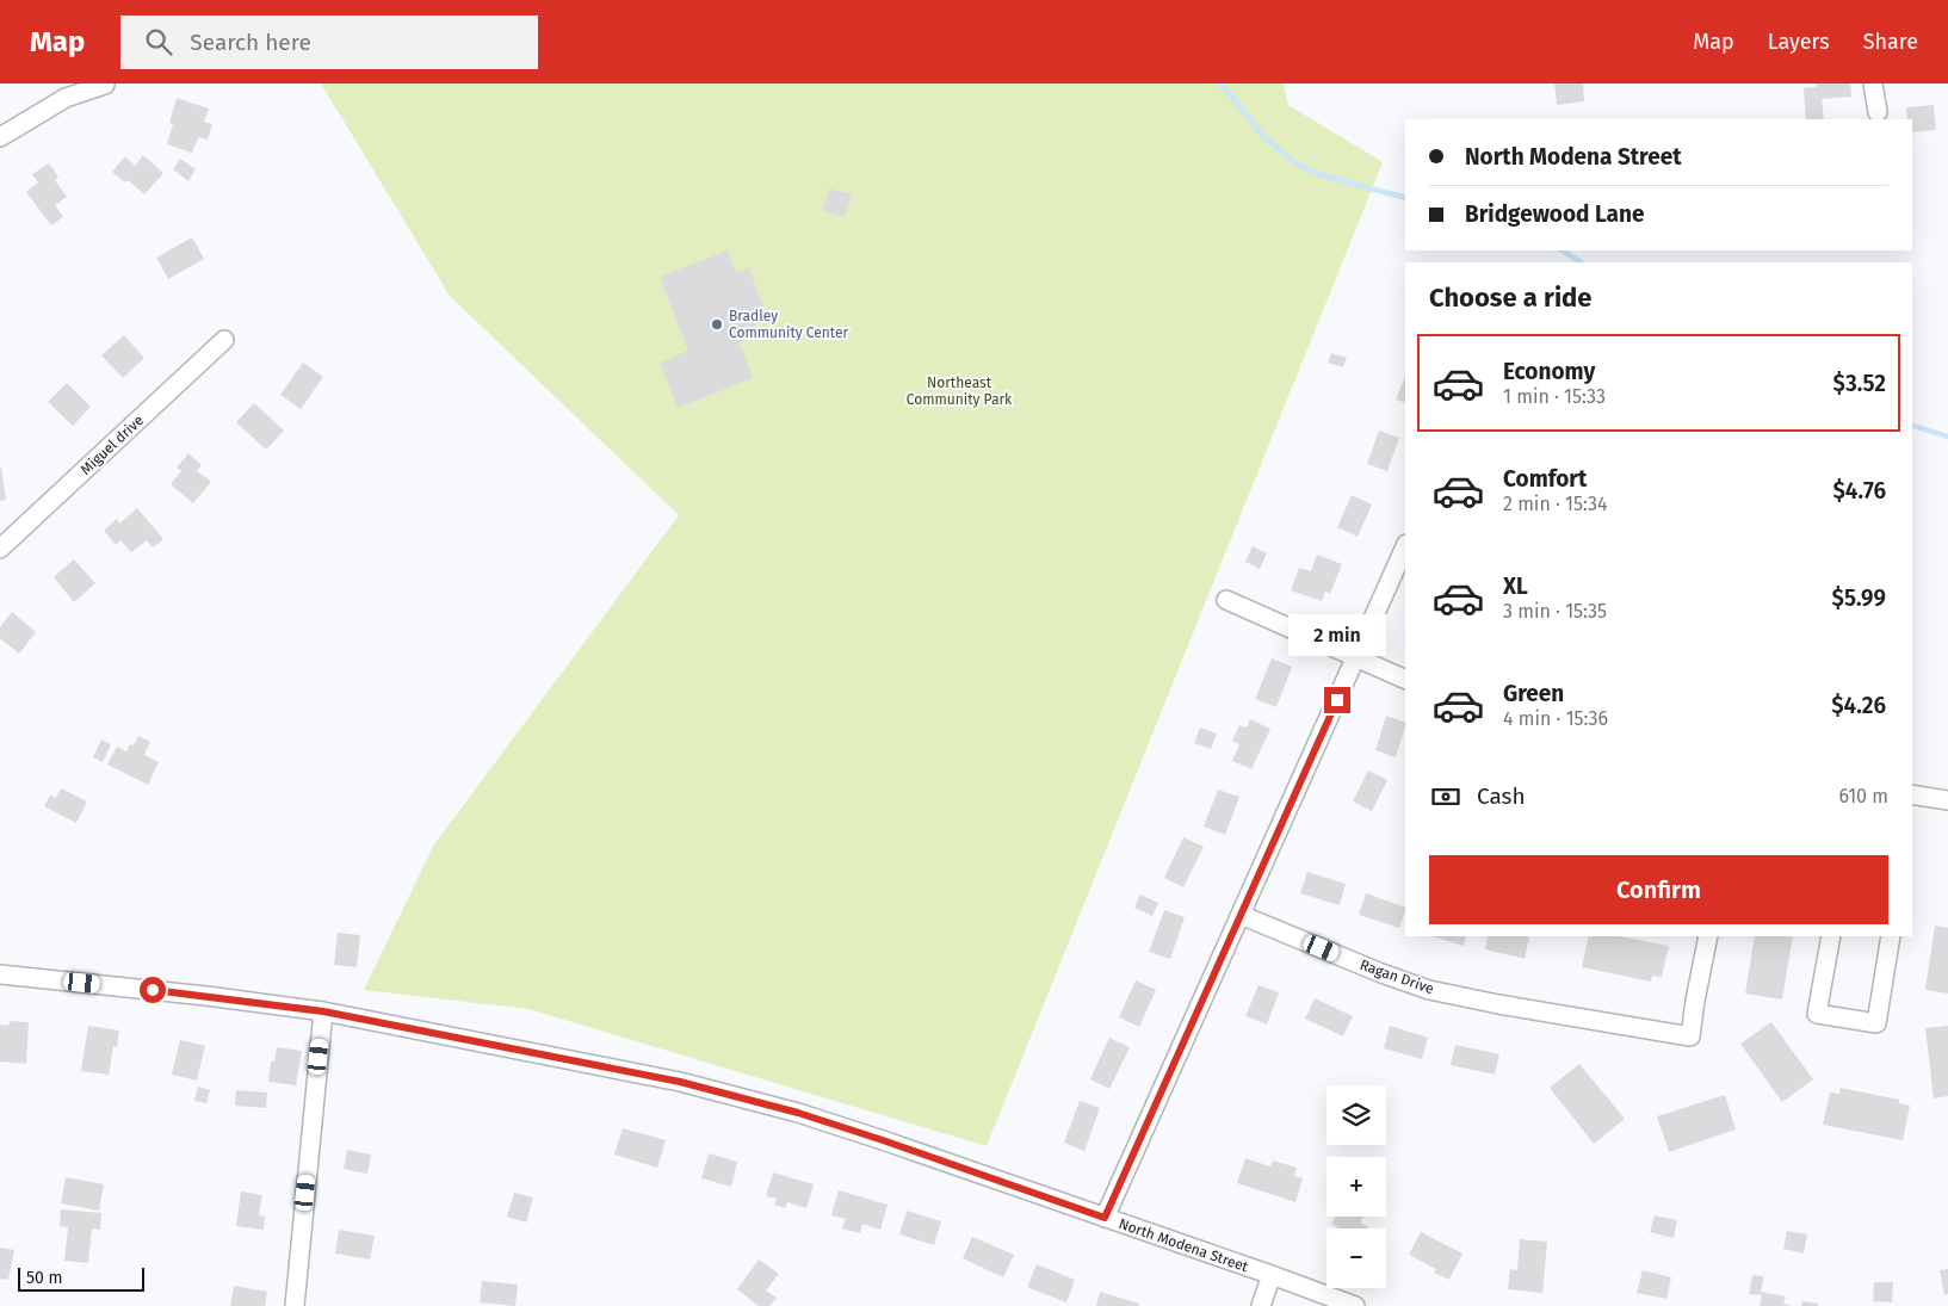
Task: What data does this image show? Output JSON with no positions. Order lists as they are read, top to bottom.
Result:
{
  "streets": {
    "street": ["Miguel drive", "Ragan Drive", "North Modena Street"]
  },
  "parks": ["Northeast Community Park"],
  "places": ["Bradley Community Center"],
  "scale_bar": "50 m",
  "page": {
    "header": "Map",
    "search": "Search here",
    "nav": ["Map", "Layers", "Share"],
    "banner": ["North Modena Street", "Bridgewood Lane"],
    "heading": "Choose a ride",
    "list": [
      {
        "name": "Economy",
        "note": "1 min · 15:33",
        "value": "$3.52"
      },
      {
        "name": "Comfort",
        "note": "2 min · 15:34",
        "value": "$4.76"
      },
      {
        "name": "XL",
        "note": "3 min · 15:35",
        "value": "$5.99"
      },
      {
        "name": "Green",
        "note": "4 min · 15:36",
        "value": "$4.26"
      }
    ],
    "bubble": "2 min",
    "pay": ["Cash", "610 m"],
    "buttons": "Confirm",
    "map_buttons": ["+", "−"],
    "scale": "50 m"
  }
}
